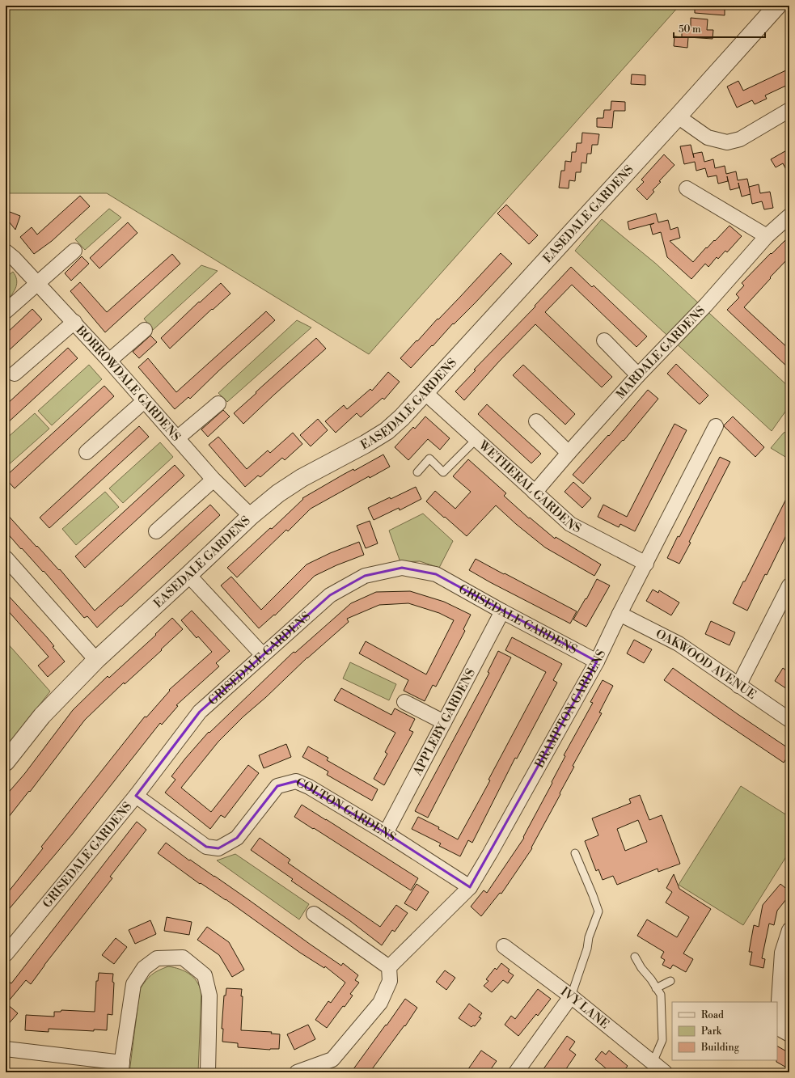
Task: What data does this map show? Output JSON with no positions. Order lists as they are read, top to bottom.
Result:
{
  "streets": {
    "street": [
      "EASEDALE GARDENS",
      "MARDALE GARDENS",
      "BORROWDALE GARDENS",
      "WETHERAL GARDENS",
      "GRISEDALE GARDENS",
      "OAKWOOD AVENUE",
      "BRAMPTON GARDENS",
      "APPLEBY GARDENS",
      "COLTON GARDENS",
      "IVY LANE"
    ]
  },
  "crossings": [
    ["EASEDALE GARDENS", "BORROWDALE GARDENS"],
    ["EASEDALE GARDENS", "WETHERAL GARDENS"],
    ["MARDALE GARDENS", "WETHERAL GARDENS"],
    ["WETHERAL GARDENS", "BRAMPTON GARDENS"],
    ["GRISEDALE GARDENS", "BRAMPTON GARDENS"],
    ["GRISEDALE GARDENS", "APPLEBY GARDENS"],
    ["GRISEDALE GARDENS", "COLTON GARDENS"],
    ["OAKWOOD AVENUE", "BRAMPTON GARDENS"],
    ["BRAMPTON GARDENS", "COLTON GARDENS"],
    ["APPLEBY GARDENS", "COLTON GARDENS"]
  ],
  "legend": ["Road", "Park", "Building"],
  "scale_bar": "50 m"
}
